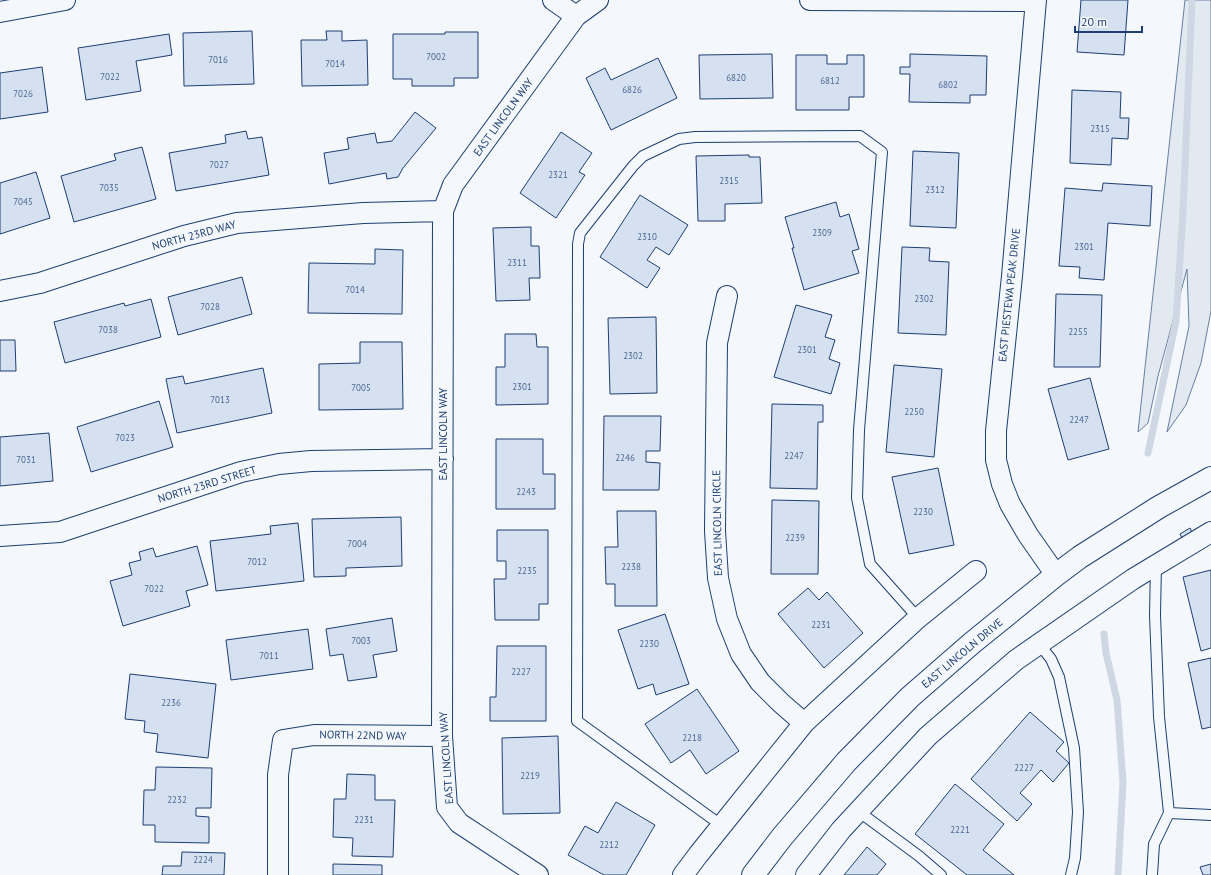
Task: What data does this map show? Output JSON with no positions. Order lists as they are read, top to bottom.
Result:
{
  "streets": {
    "main road": ["EAST LINCOLN DRIVE"],
    "street": [
      "EAST LINCOLN WAY",
      "NORTH 23RD WAY",
      "EAST PIESTEWA PEAK DRIVE",
      "NORTH 23RD STREET",
      "EAST LINCOLN CIRCLE",
      "NORTH 22ND WAY"
    ]
  },
  "crossings": [
    ["EAST LINCOLN WAY", "NORTH 23RD WAY"],
    ["EAST LINCOLN WAY", "NORTH 23RD STREET"],
    ["EAST LINCOLN WAY", "NORTH 22ND WAY"],
    ["EAST PIESTEWA PEAK DRIVE", "EAST LINCOLN DRIVE"]
  ],
  "house_numbers": [
    "7002",
    "7016",
    "7014",
    "7022",
    "6820",
    "6812",
    "6802",
    "6826",
    "7026",
    "2315",
    "7027",
    "2321",
    "2315",
    "7035",
    "2312",
    "7045",
    "2309",
    "2310",
    "2301",
    "2311",
    "7014",
    "2302",
    "7028",
    "7038",
    "2255",
    "2301",
    "2302",
    "2301",
    "7005",
    "7013",
    "2250",
    "2247",
    "7023",
    "2247",
    "2246",
    "7031",
    "2243",
    "2230",
    "2239",
    "7004",
    "7012",
    "2238",
    "2235",
    "7022",
    "2231",
    "7003",
    "2230",
    "7011",
    "2227",
    "2236",
    "2218",
    "2227",
    "2219",
    "2232",
    "2231",
    "2221",
    "2212",
    "2224"
  ],
  "scale_bar": "20 m"
}
